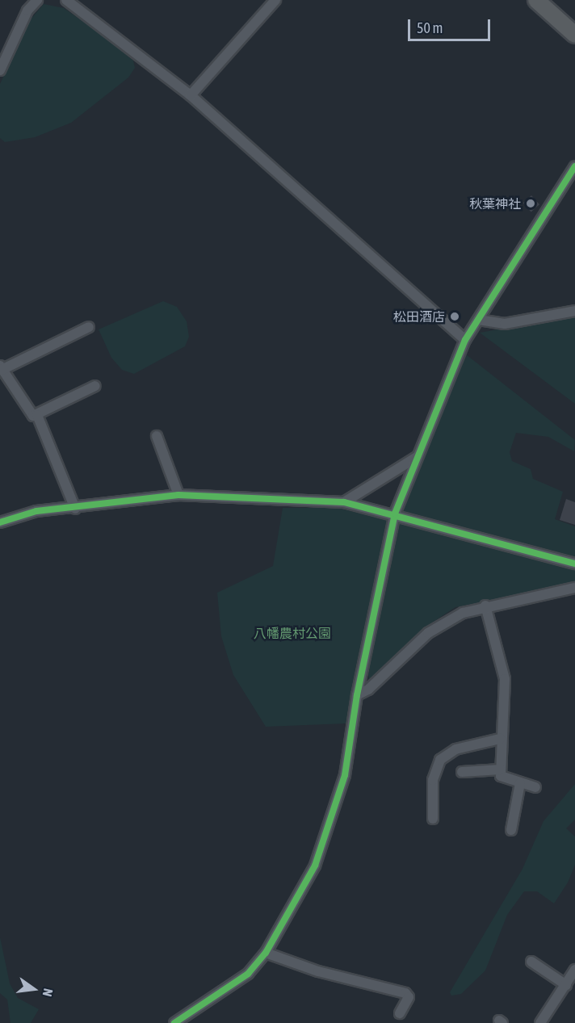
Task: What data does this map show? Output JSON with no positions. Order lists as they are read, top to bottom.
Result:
{
  "parks": ["八幡農村公園"],
  "places": ["秋葉神社", "松田酒店"],
  "scale_bar": "50 m",
  "north": "right"
}
